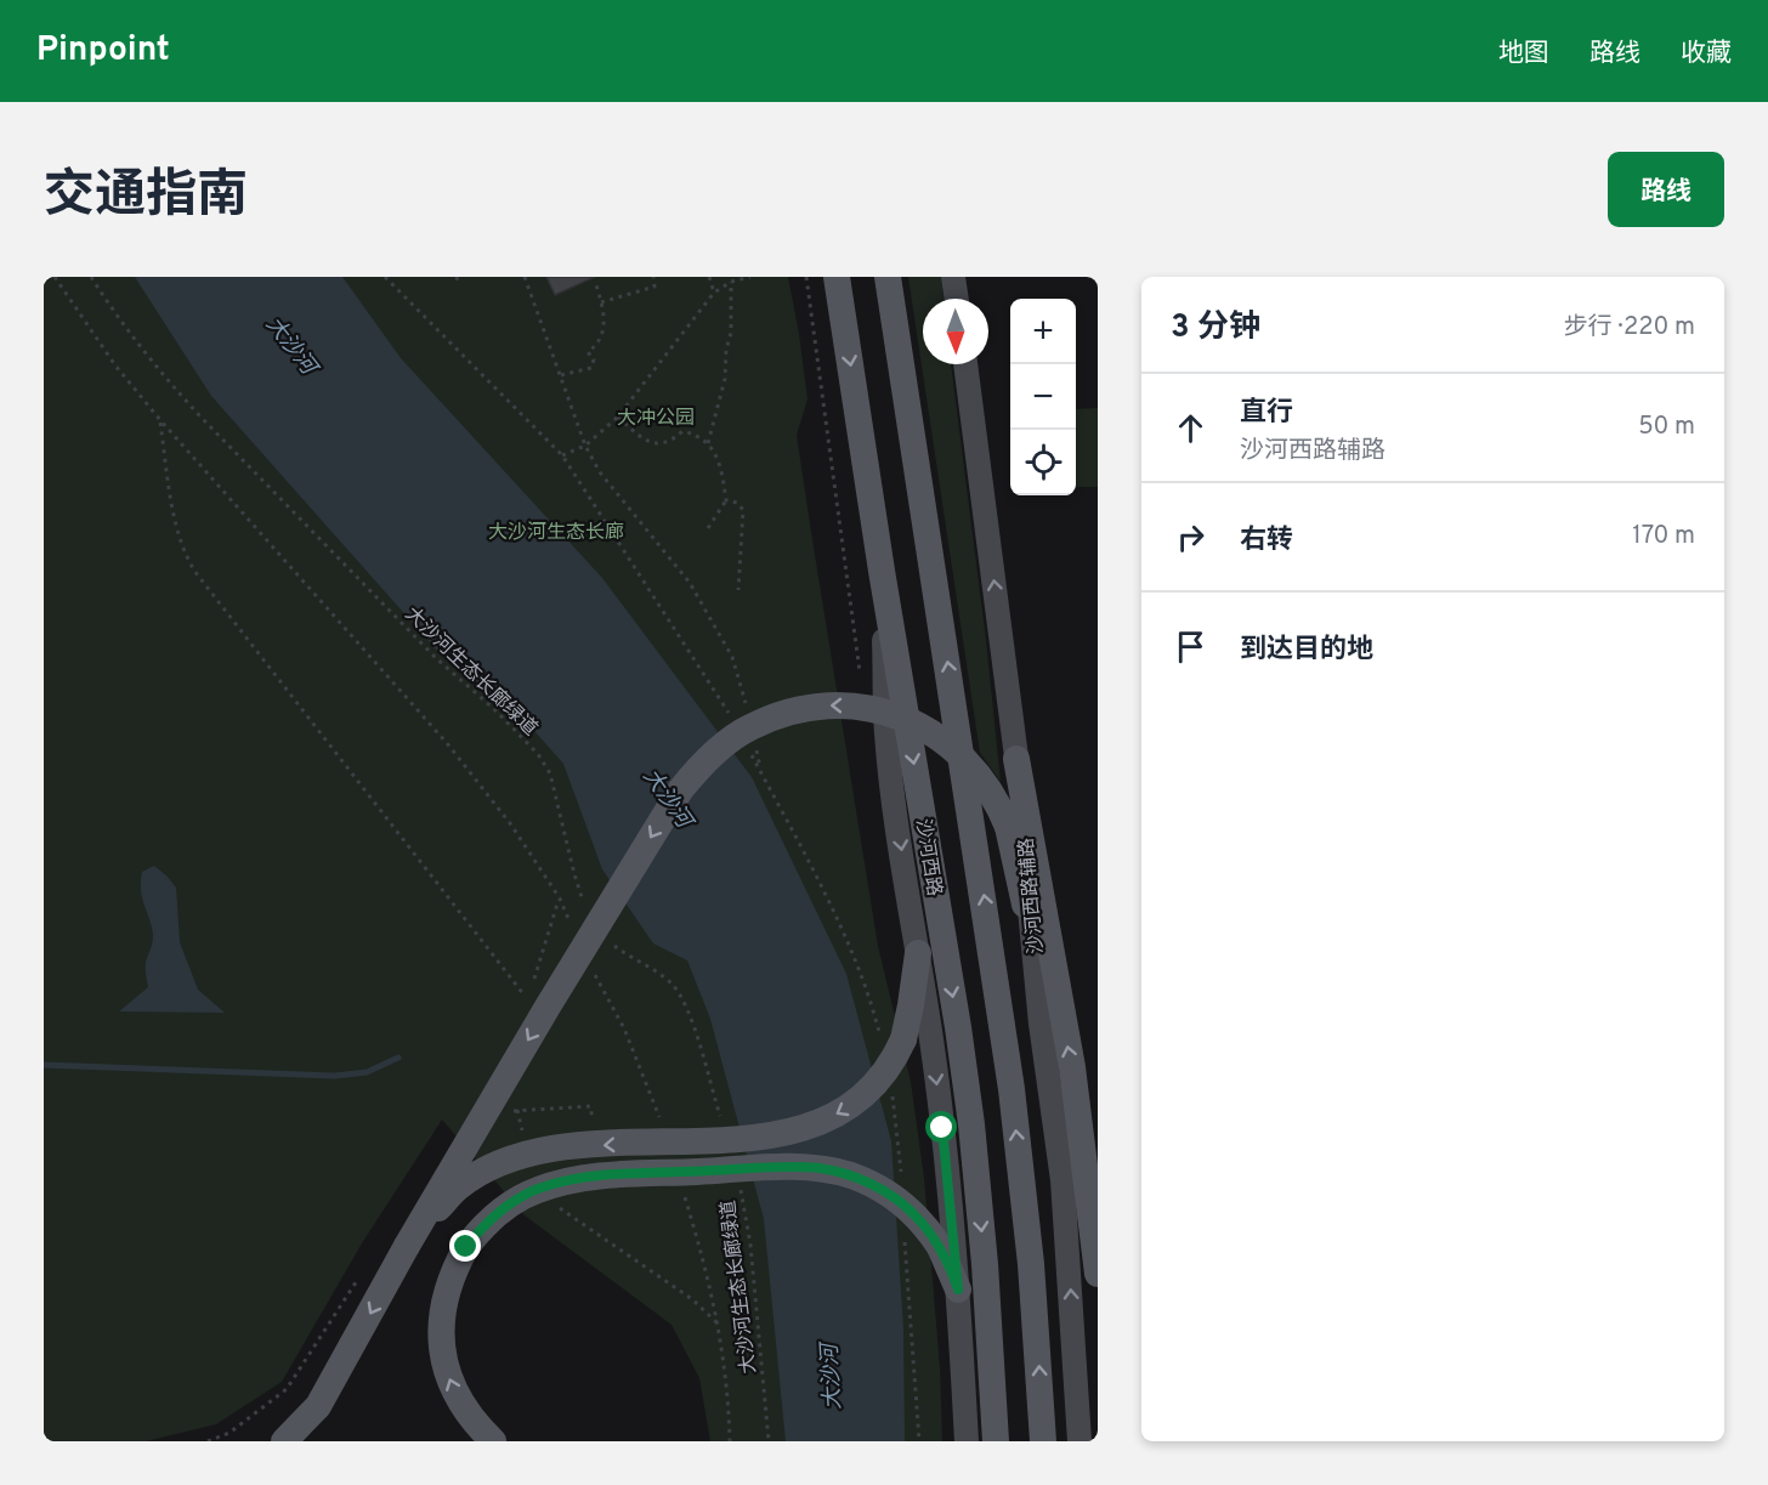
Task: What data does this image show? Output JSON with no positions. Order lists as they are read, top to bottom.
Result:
{
  "streets": {
    "main road": ["沙河西路", "沙河西路辅路"],
    "path": ["大沙河生态长廊绿道"]
  },
  "water": ["大沙河"],
  "parks": ["大冲公园", "大沙河生态长廊"],
  "north": "bottom",
  "page": {
    "header": "Pinpoint",
    "nav": ["地图", "路线", "收藏"],
    "title": "交通指南",
    "buttons": "路线",
    "heading": ["3 分钟", "步行 · 220 m"],
    "map_buttons": ["+", "−"],
    "list": [
      ["直行", "沙河西路辅路", "50 m"],
      ["右转", "170 m"],
      "到达目的地"
    ]
  }
}
